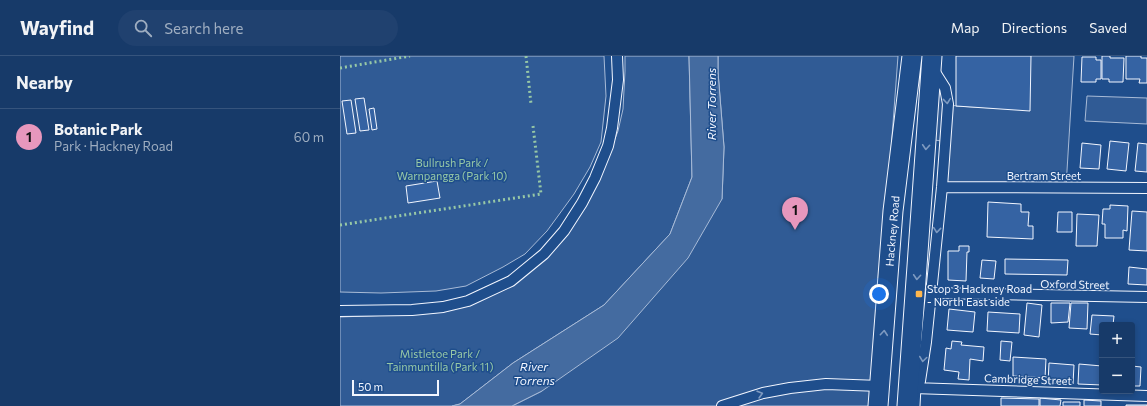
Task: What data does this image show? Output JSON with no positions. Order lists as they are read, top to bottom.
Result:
{
  "streets": {
    "highway": ["Hackney Road"],
    "street": ["Bertram Street", "Oxford Street", "Cambridge Street"]
  },
  "water": ["River Torrens"],
  "parks": ["Bullrush Park / Warnpangga (Park 10)", "Mistletoe Park / Tainmuntilla (Park 11)"],
  "places": {
    "transit": ["Stop 3 Hackney Road - North East side"]
  },
  "scale_bar": "50 m",
  "page": {
    "header": "Wayfind",
    "search": "Search here",
    "nav": ["Map", "Directions", "Saved"],
    "heading": "Nearby",
    "list": [
      {
        "mark": "1",
        "name": "Botanic Park",
        "note": "Park · Hackney Road",
        "value": "60 m"
      }
    ],
    "pins": "1",
    "map_buttons": ["+", "−"],
    "scale": "50 m"
  }
}
